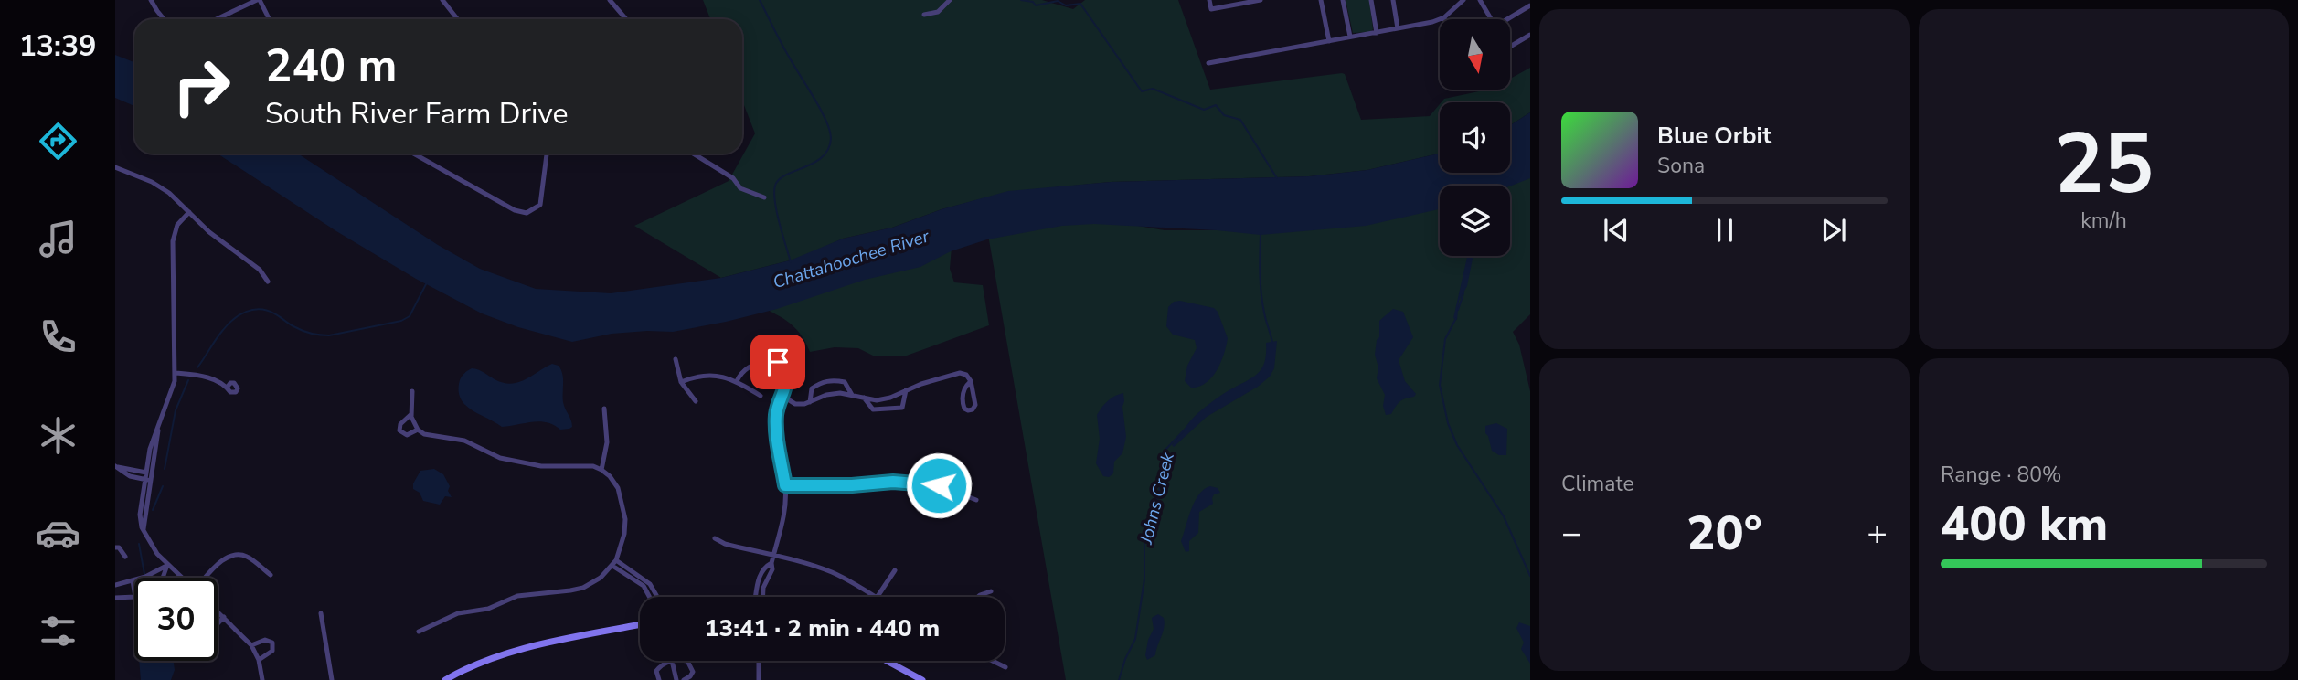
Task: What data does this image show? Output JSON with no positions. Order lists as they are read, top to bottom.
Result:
{
  "water": ["Chattahoochee River", "Johns Creek"],
  "north": "bottom",
  "page": {
    "tabs": "13:39",
    "tile": [
      ["25", "km/h"],
      "Climate",
      ["Range · 80%", "400 km"]
    ],
    "turn": ["240 m", "South River Farm Drive"],
    "song": ["Blue Orbit", "Sona"],
    "heat": ["−", "20°", "+"],
    "limit": "30",
    "trip": "13:41 · 2 min · 440 m"
  }
}
